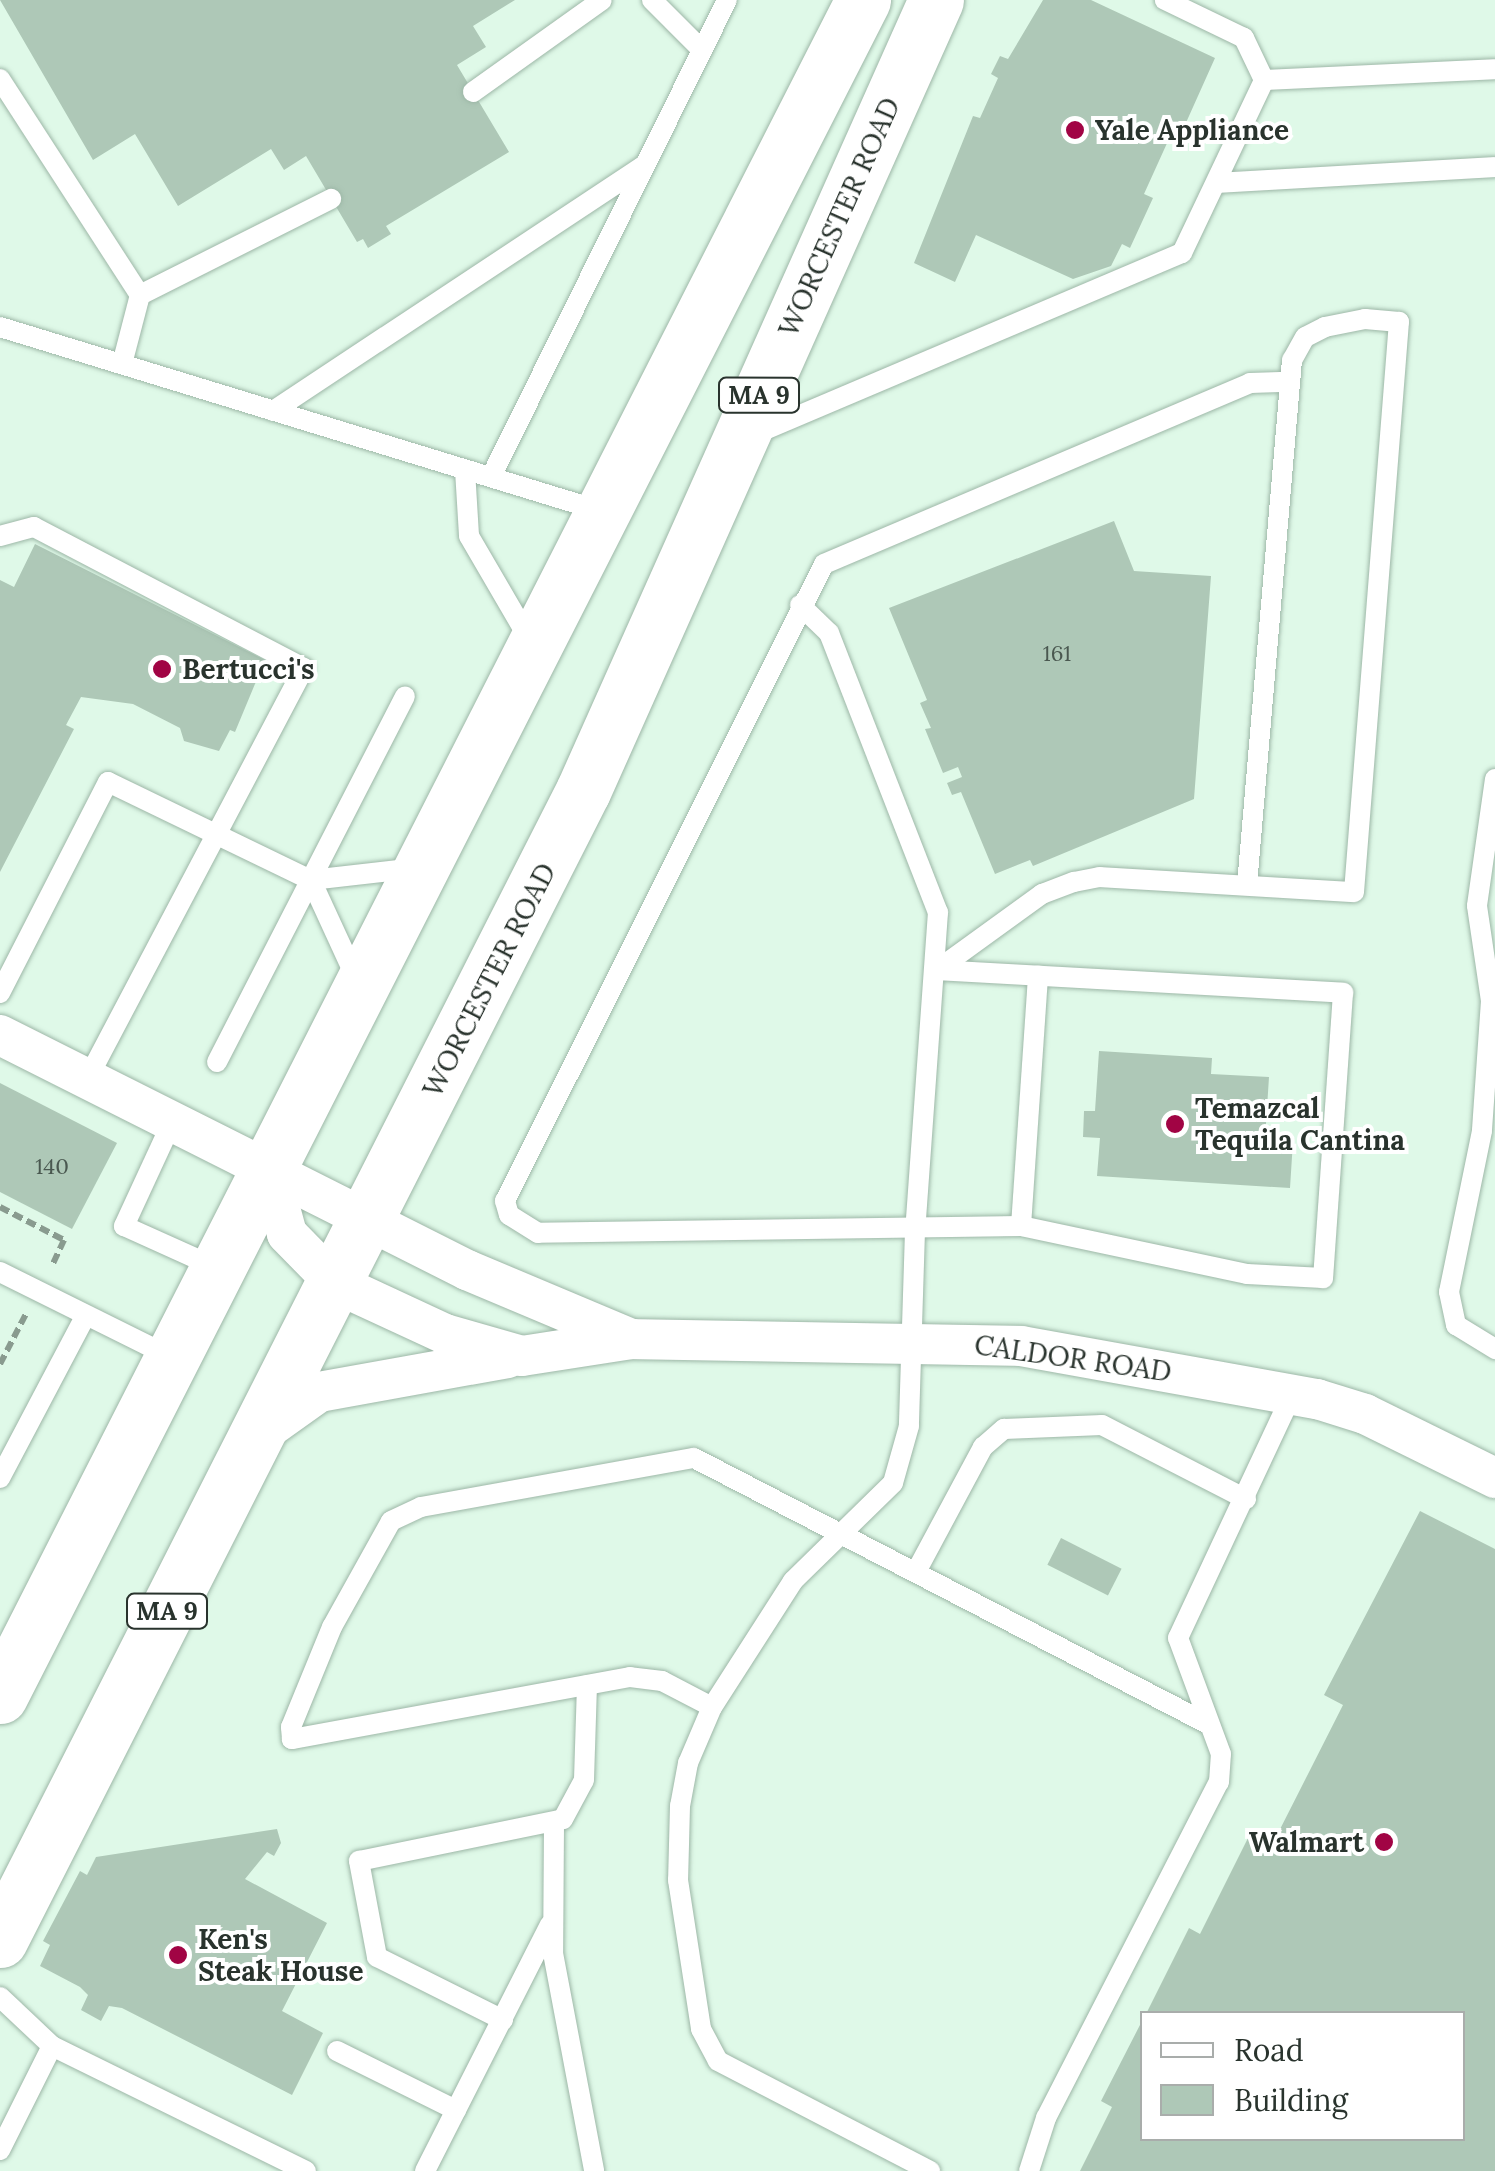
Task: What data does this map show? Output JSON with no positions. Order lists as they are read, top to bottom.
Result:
{
  "streets": {
    "highway": ["WORCESTER ROAD", "MA 9"],
    "street": ["CALDOR ROAD"]
  },
  "crossings": [
    ["WORCESTER ROAD", "CALDOR ROAD"],
    ["MA 9", "CALDOR ROAD"]
  ],
  "places": [
    "Yale Appliance",
    "Bertucci's",
    "Temazcal Tequila Cantina",
    "Walmart",
    "Ken's Steak House"
  ],
  "house_numbers": ["161", "140"],
  "legend": ["Road", "Building"]
}
